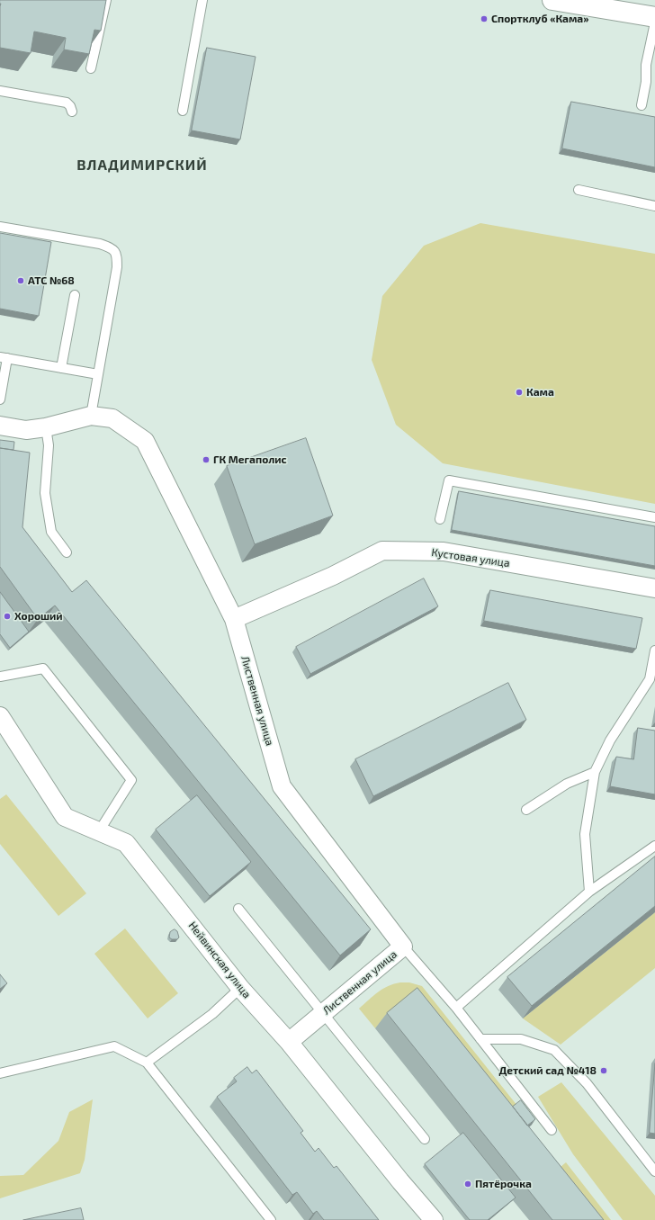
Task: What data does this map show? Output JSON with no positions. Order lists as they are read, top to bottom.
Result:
{
  "streets": {
    "street": ["Кустовая улица", "Лиственная улица", "Нейвинская улица"]
  },
  "crossings": [
    ["Кустовая улица", "Лиственная улица"],
    ["Лиственная улица", "Нейвинская улица"]
  ],
  "districts": ["ВЛАДИМИРСКИЙ"],
  "places": [
    "Спортклуб «Кама»",
    "АТС №68",
    "Кама",
    "ГК Мегаполис",
    "Хороший",
    "Детский сад №418",
    "Пятёрочка"
  ]
}
